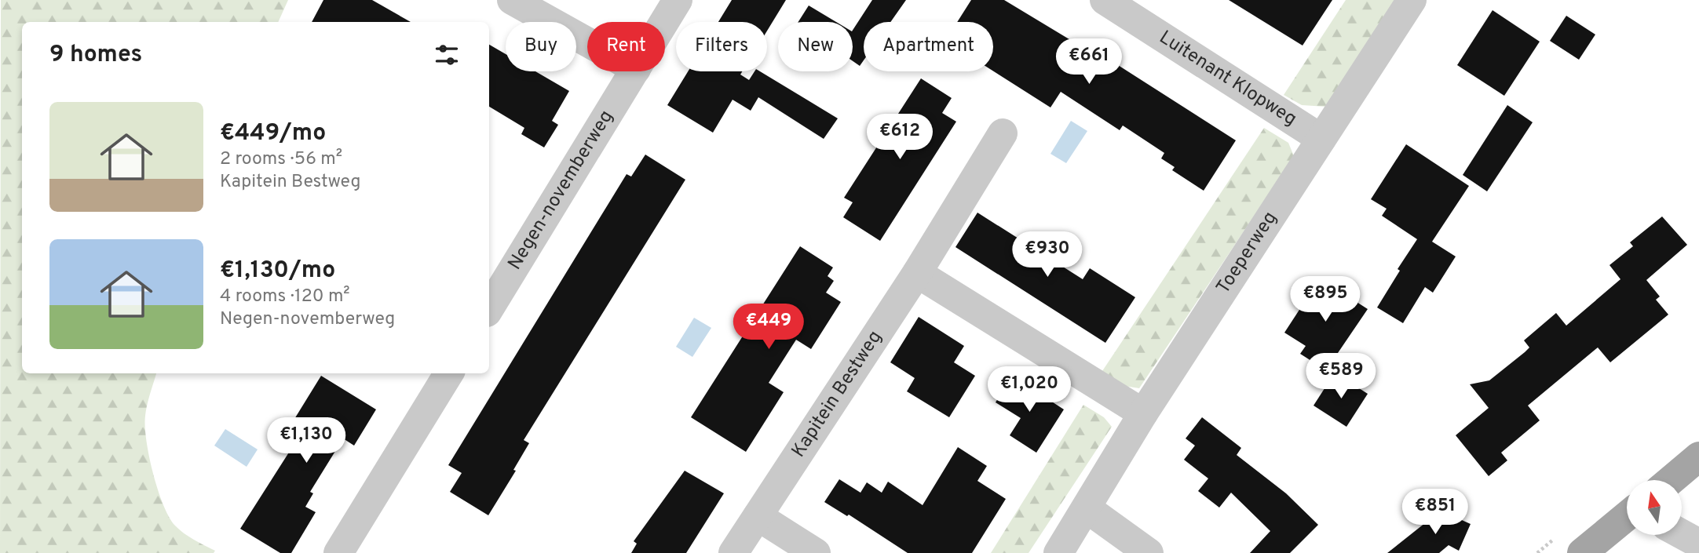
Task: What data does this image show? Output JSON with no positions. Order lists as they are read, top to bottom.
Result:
{
  "streets": {
    "street": [
      "Luitenant Klopweg",
      "Negen-novemberweg",
      "Toeperweg",
      "Kapitein Bestweg"
    ]
  },
  "crossings": [
    ["Luitenant Klopweg", "Toeperweg"]
  ],
  "north": "top",
  "page": {
    "chip": [
      "Buy",
      "Rent",
      "Filters",
      "New",
      "Apartment"
    ],
    "heading": "9 homes",
    "price": [
      "€661",
      "€612",
      "€930",
      "€895",
      "€449",
      "€589",
      "€1,020",
      "€1,130",
      "€851"
    ],
    "list": [
      {
        "name": "€449/mo",
        "note": "2 rooms · 56 m² · Kapitein Bestweg"
      },
      {
        "name": "€1,130/mo",
        "note": "4 rooms · 120 m² · Negen-novemberweg"
      }
    ]
  }
}
